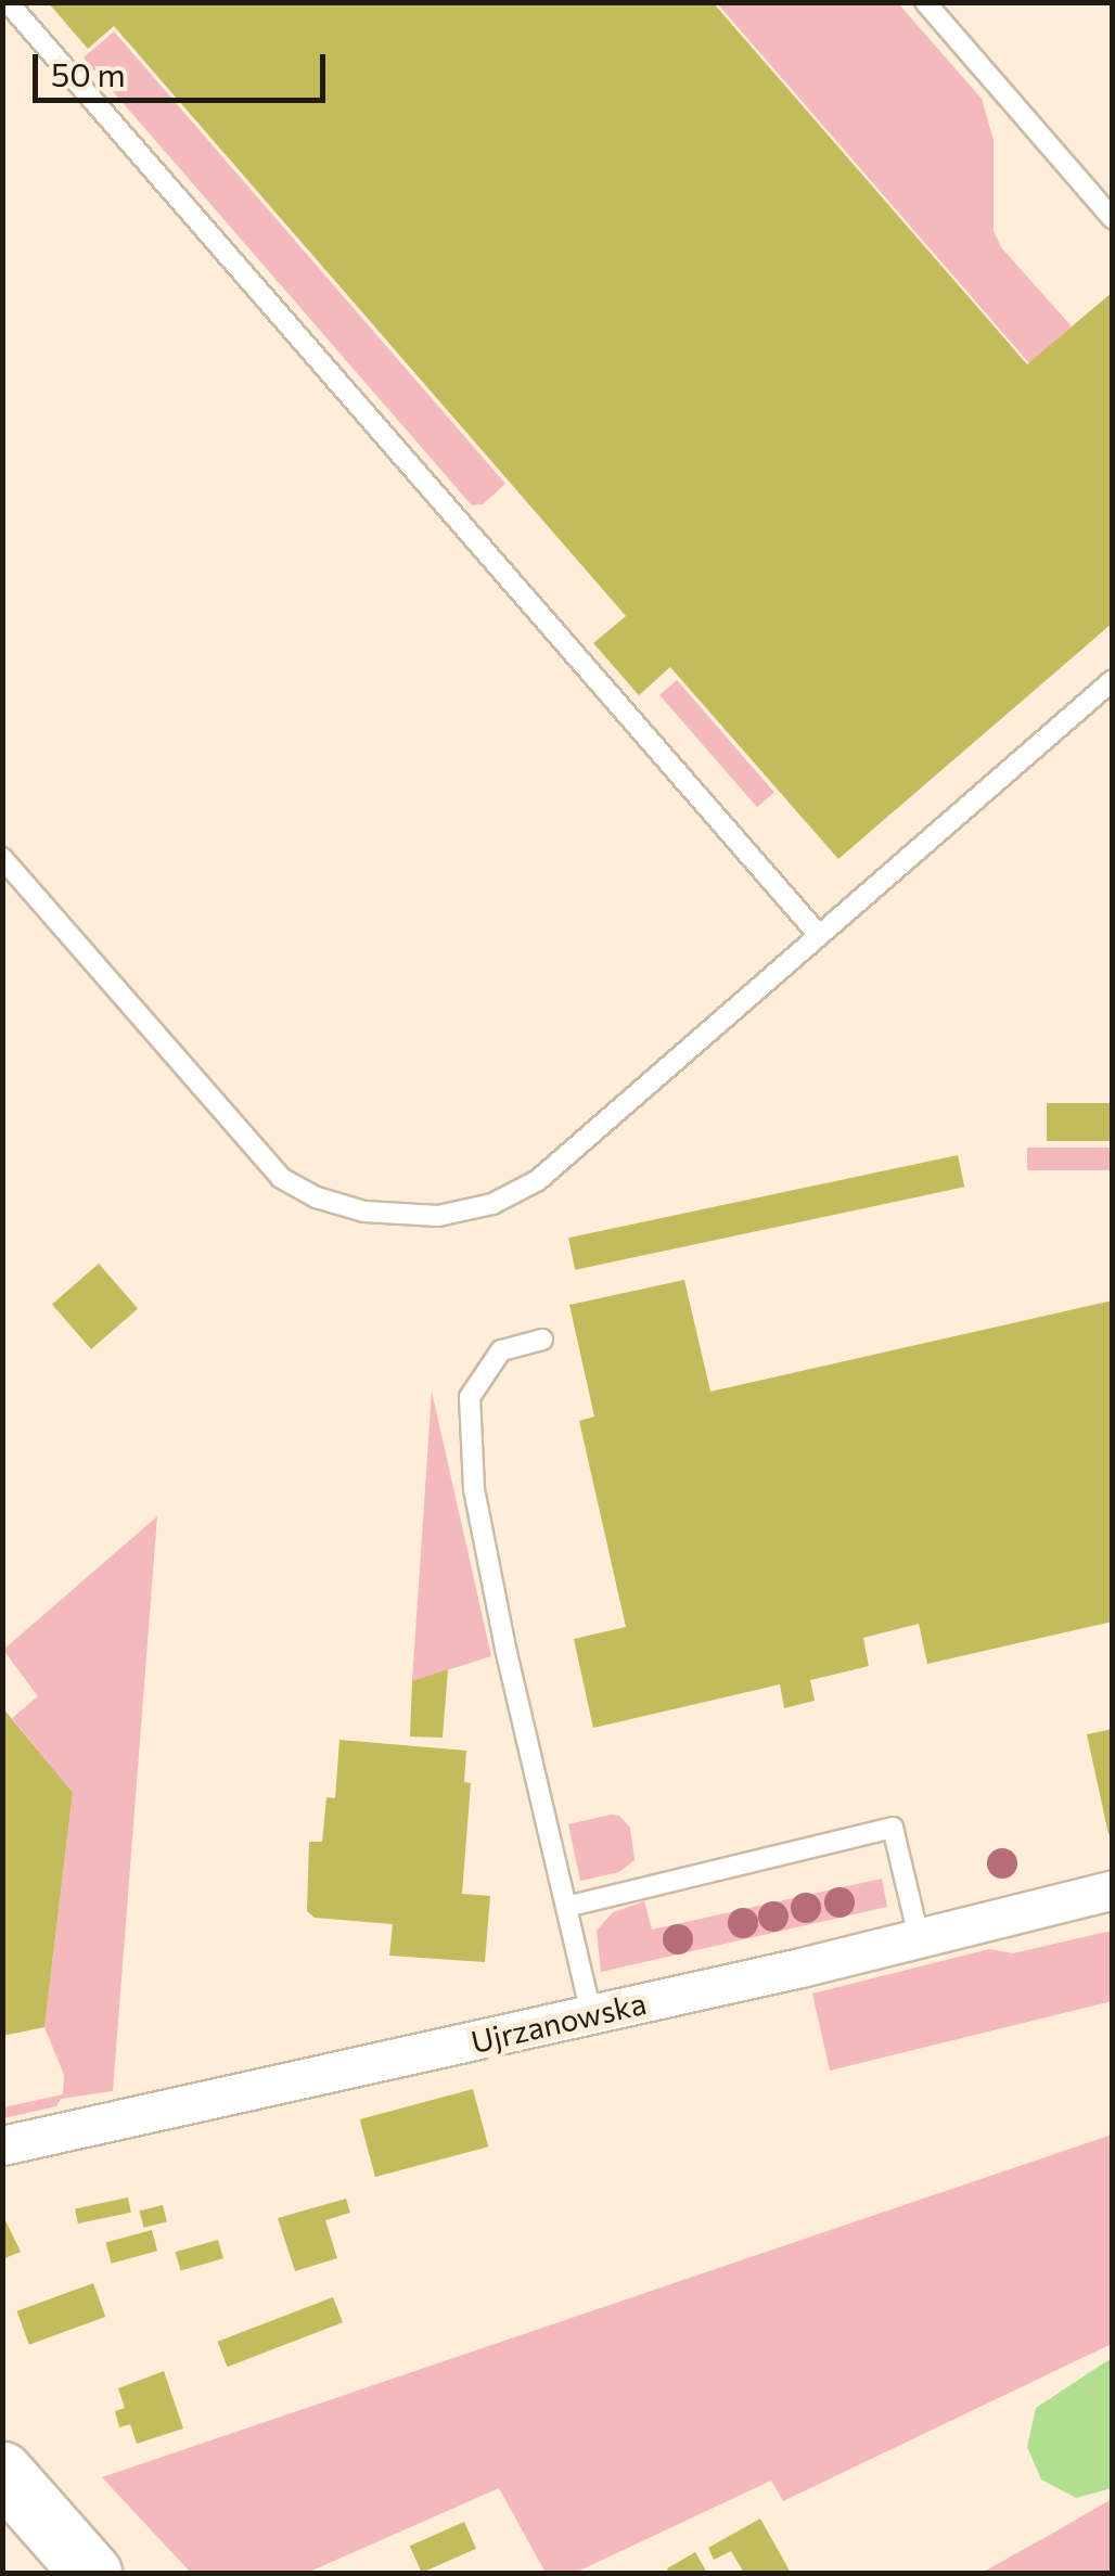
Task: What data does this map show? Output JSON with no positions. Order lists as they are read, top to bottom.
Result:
{
  "streets": {
    "street": ["Ujrzanowska"]
  },
  "scale_bar": "50 m"
}
